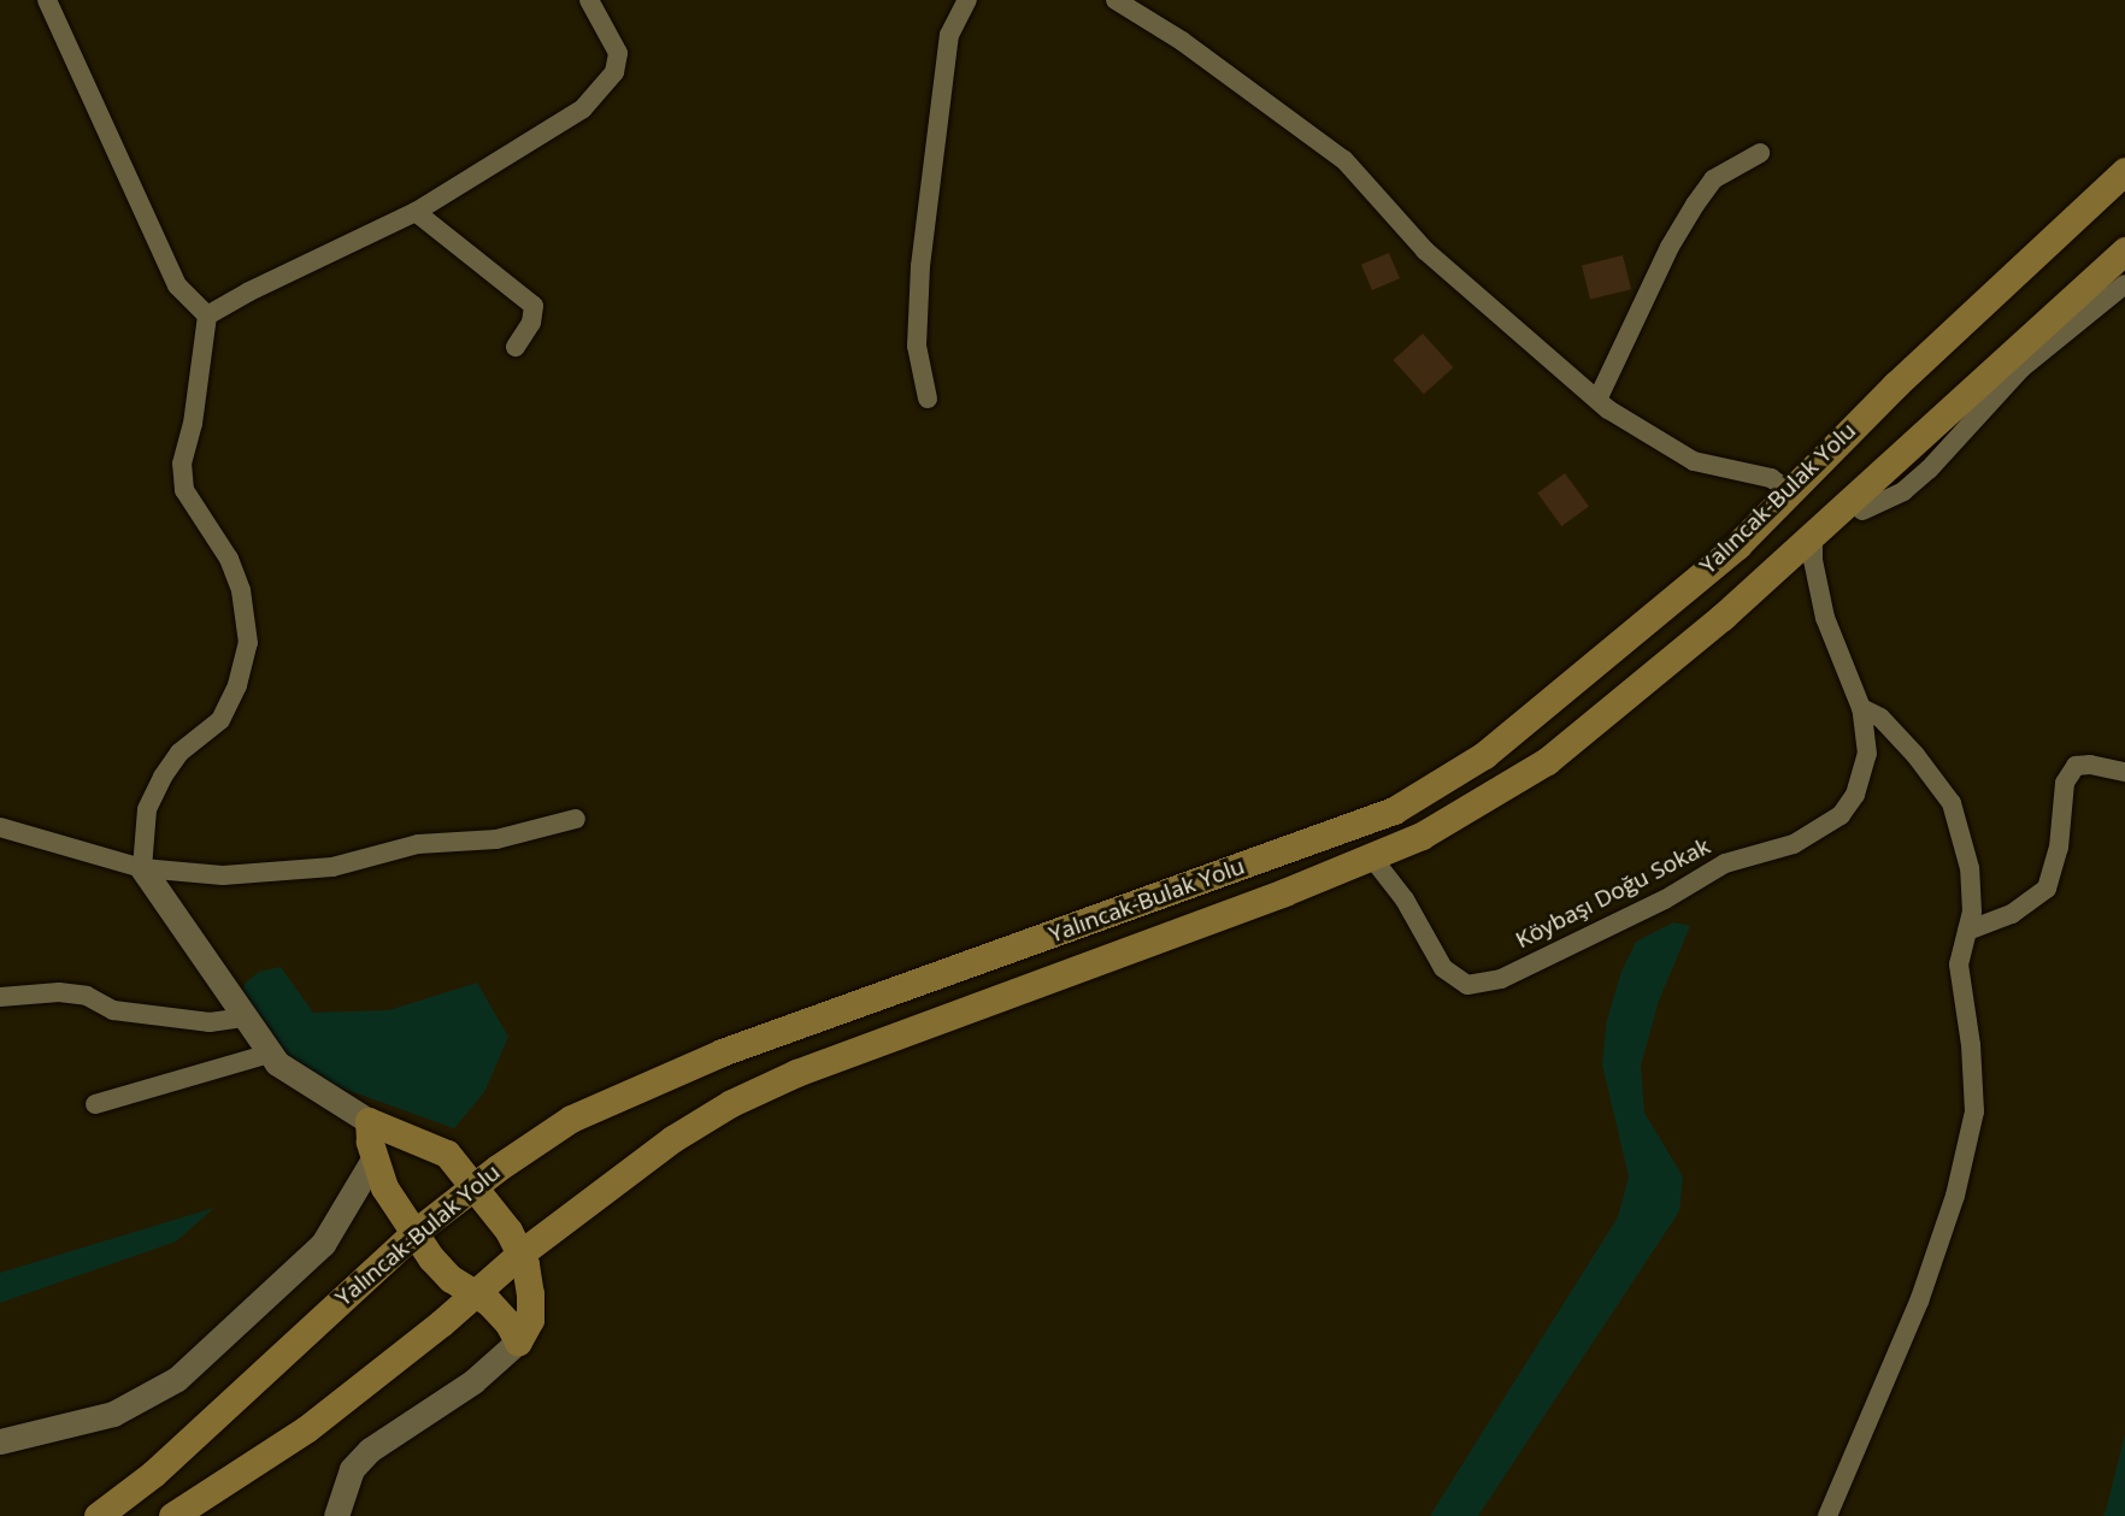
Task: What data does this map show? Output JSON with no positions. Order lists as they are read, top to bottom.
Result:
{
  "streets": {
    "main road": ["Yalıncak-Bulak Yolu"],
    "street": ["Köybaşı Doğu Sokak"]
  },
  "crossings": [
    ["Yalıncak-Bulak Yolu", "Köybaşı Doğu Sokak"]
  ]
}
